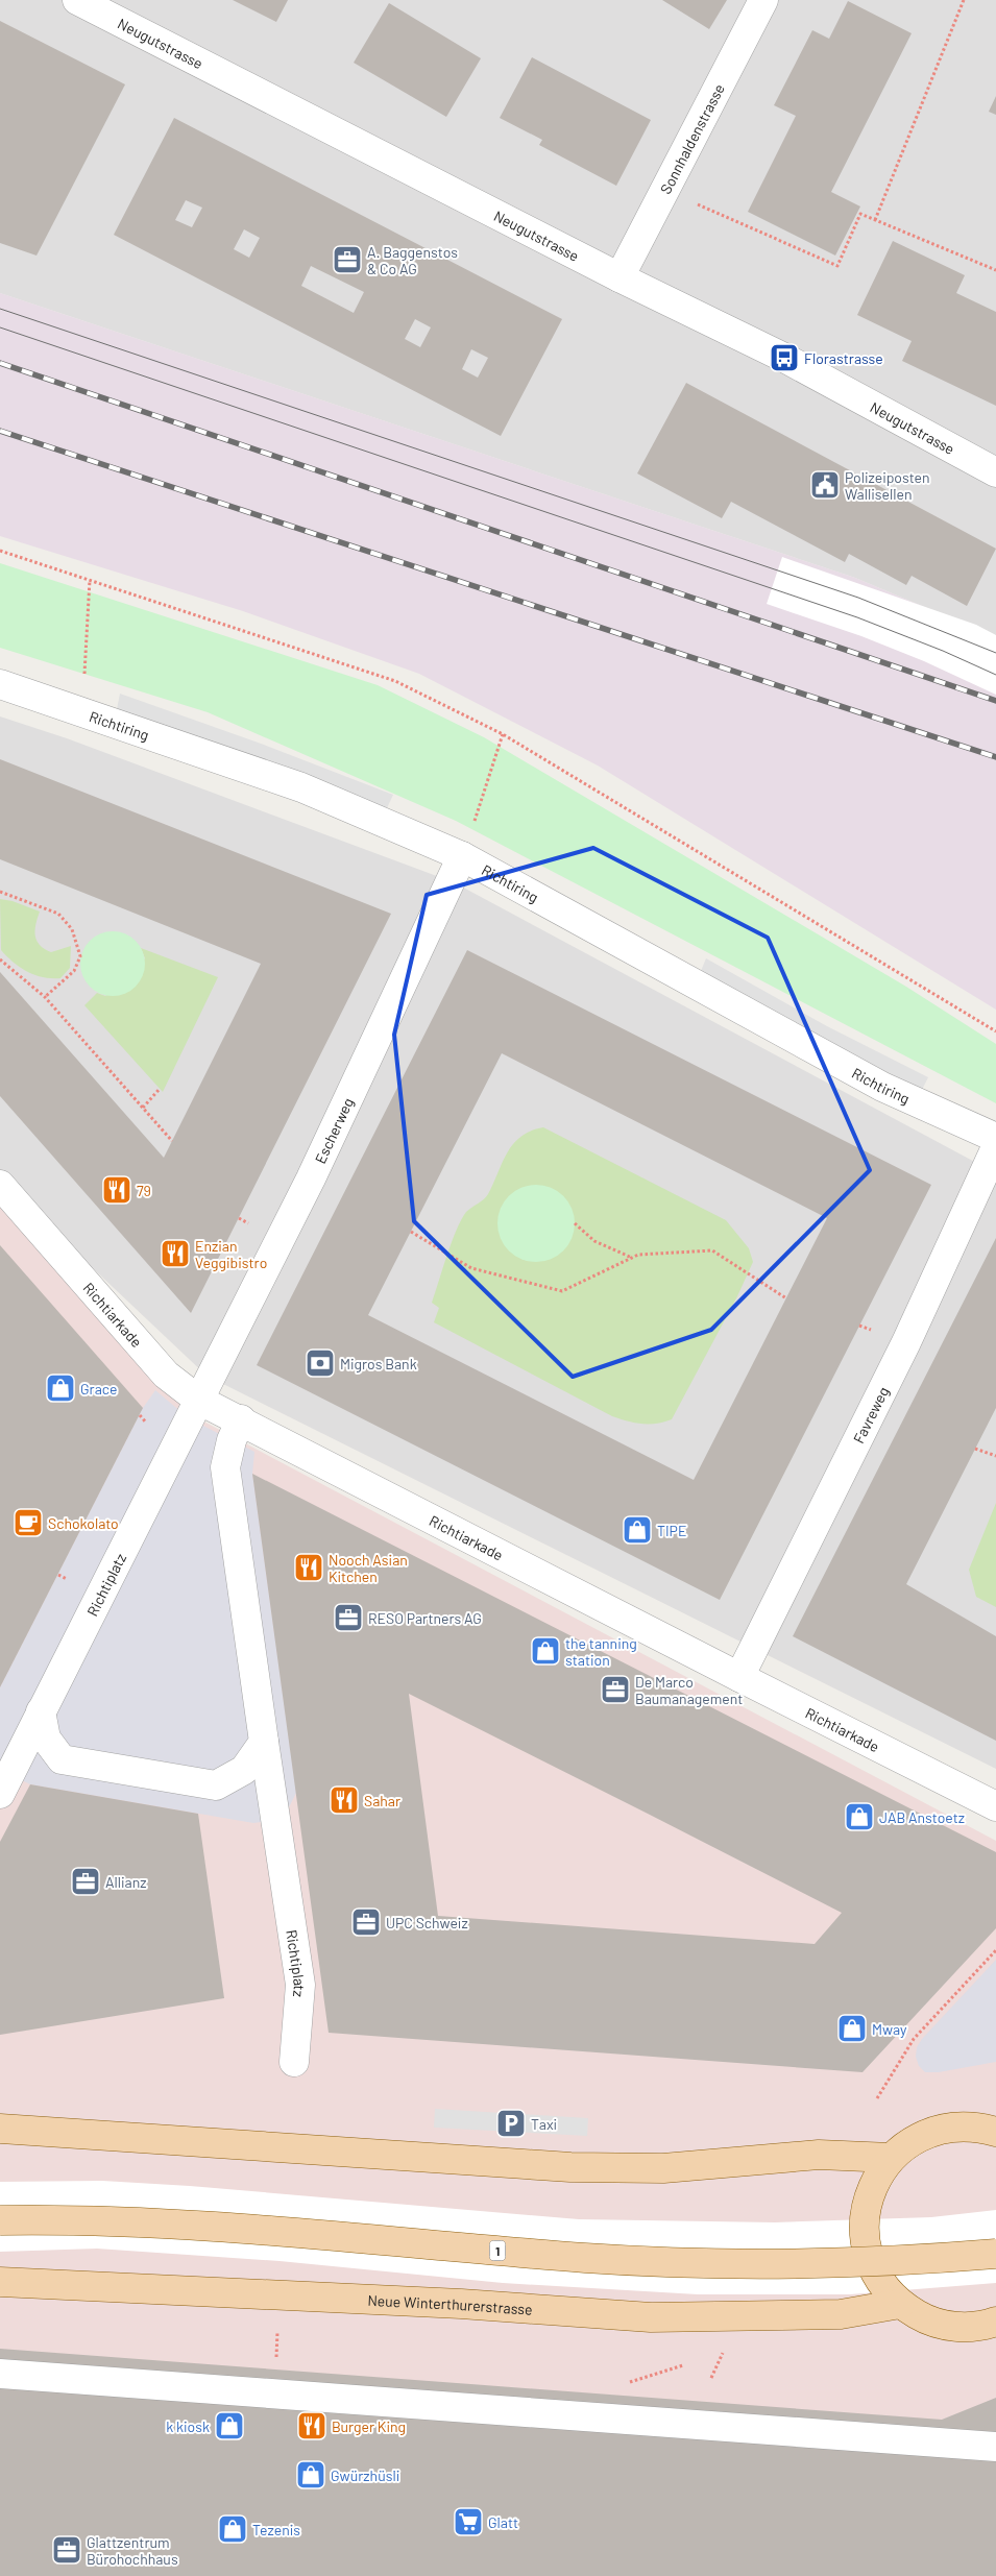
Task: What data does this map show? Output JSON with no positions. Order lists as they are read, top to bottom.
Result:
{
  "streets": {
    "main road": ["1", "Neue Winterthurerstrasse"],
    "street": [
      "Neugutstrasse",
      "Sonnhaldenstrasse",
      "Richtiring",
      "Escherweg",
      "Richtiarkade",
      "Favreweg",
      "Richtiplatz"
    ]
  },
  "crossings": [
    ["Neugutstrasse", "Sonnhaldenstrasse"],
    ["Richtiring", "Escherweg"],
    ["Escherweg", "Richtiarkade"],
    ["Escherweg", "Richtiplatz"],
    ["Richtiarkade", "Favreweg"],
    ["Richtiarkade", "Richtiplatz"]
  ],
  "places": {
    "office": [
      "A. Baggenstos & Co AG",
      "RESO Partners AG",
      "De Marco Baumanagement",
      "Allianz",
      "UPC Schweiz",
      "Glattzentrum Bürohochhaus"
    ],
    "bus stop": ["Florastrasse"],
    "public building": ["Polizeiposten Wallisellen"],
    "restaurant": [
      "79",
      "Enzian Veggibistro",
      "Nooch Asian Kitchen",
      "Sahar",
      "Burger King"
    ],
    "bank": ["Migros Bank"],
    "shop": [
      "Grace",
      "TIPE",
      "the tanning station",
      "JAB Anstoetz",
      "Mway",
      "k kiosk",
      "Gwürzhüsli",
      "Tezenis"
    ],
    "cafe": ["Schokolato"],
    "parking": ["Taxi"],
    "supermarket": ["Glatt"]
  }
}
